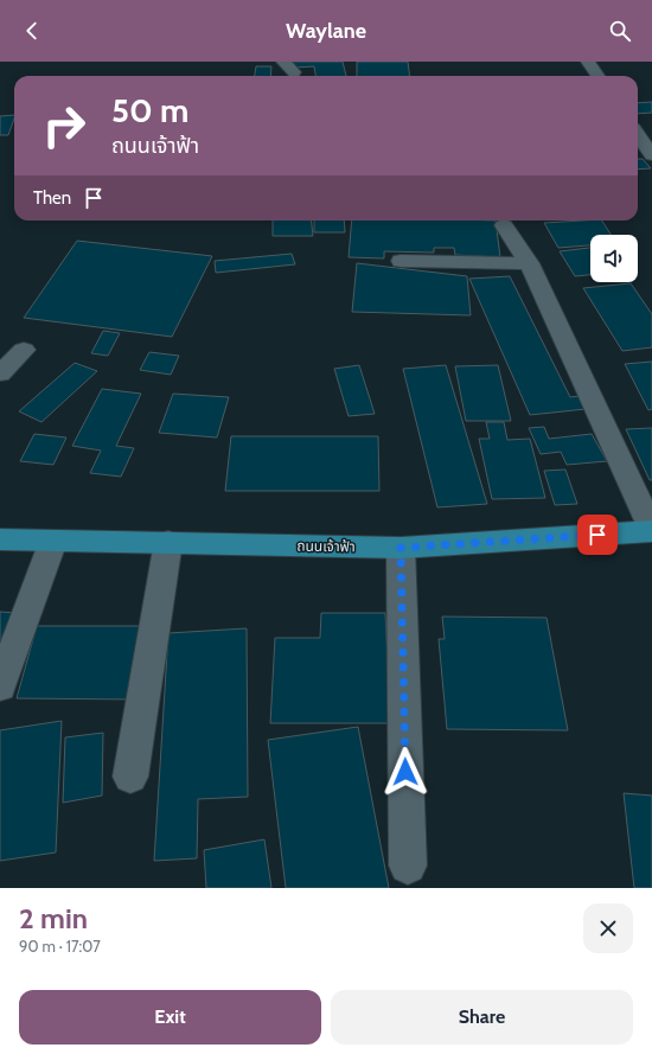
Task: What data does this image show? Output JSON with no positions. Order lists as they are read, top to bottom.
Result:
{
  "streets": {
    "main road": ["ถนนเจ้าฟ้า"]
  },
  "page": {
    "header": "Waylane",
    "turn": ["50 m", "ถนนเจ้าฟ้า"],
    "then": "Then",
    "heading": ["2 min", "90 m · 17:07"],
    "buttons": ["Exit", "Share"]
  }
}
